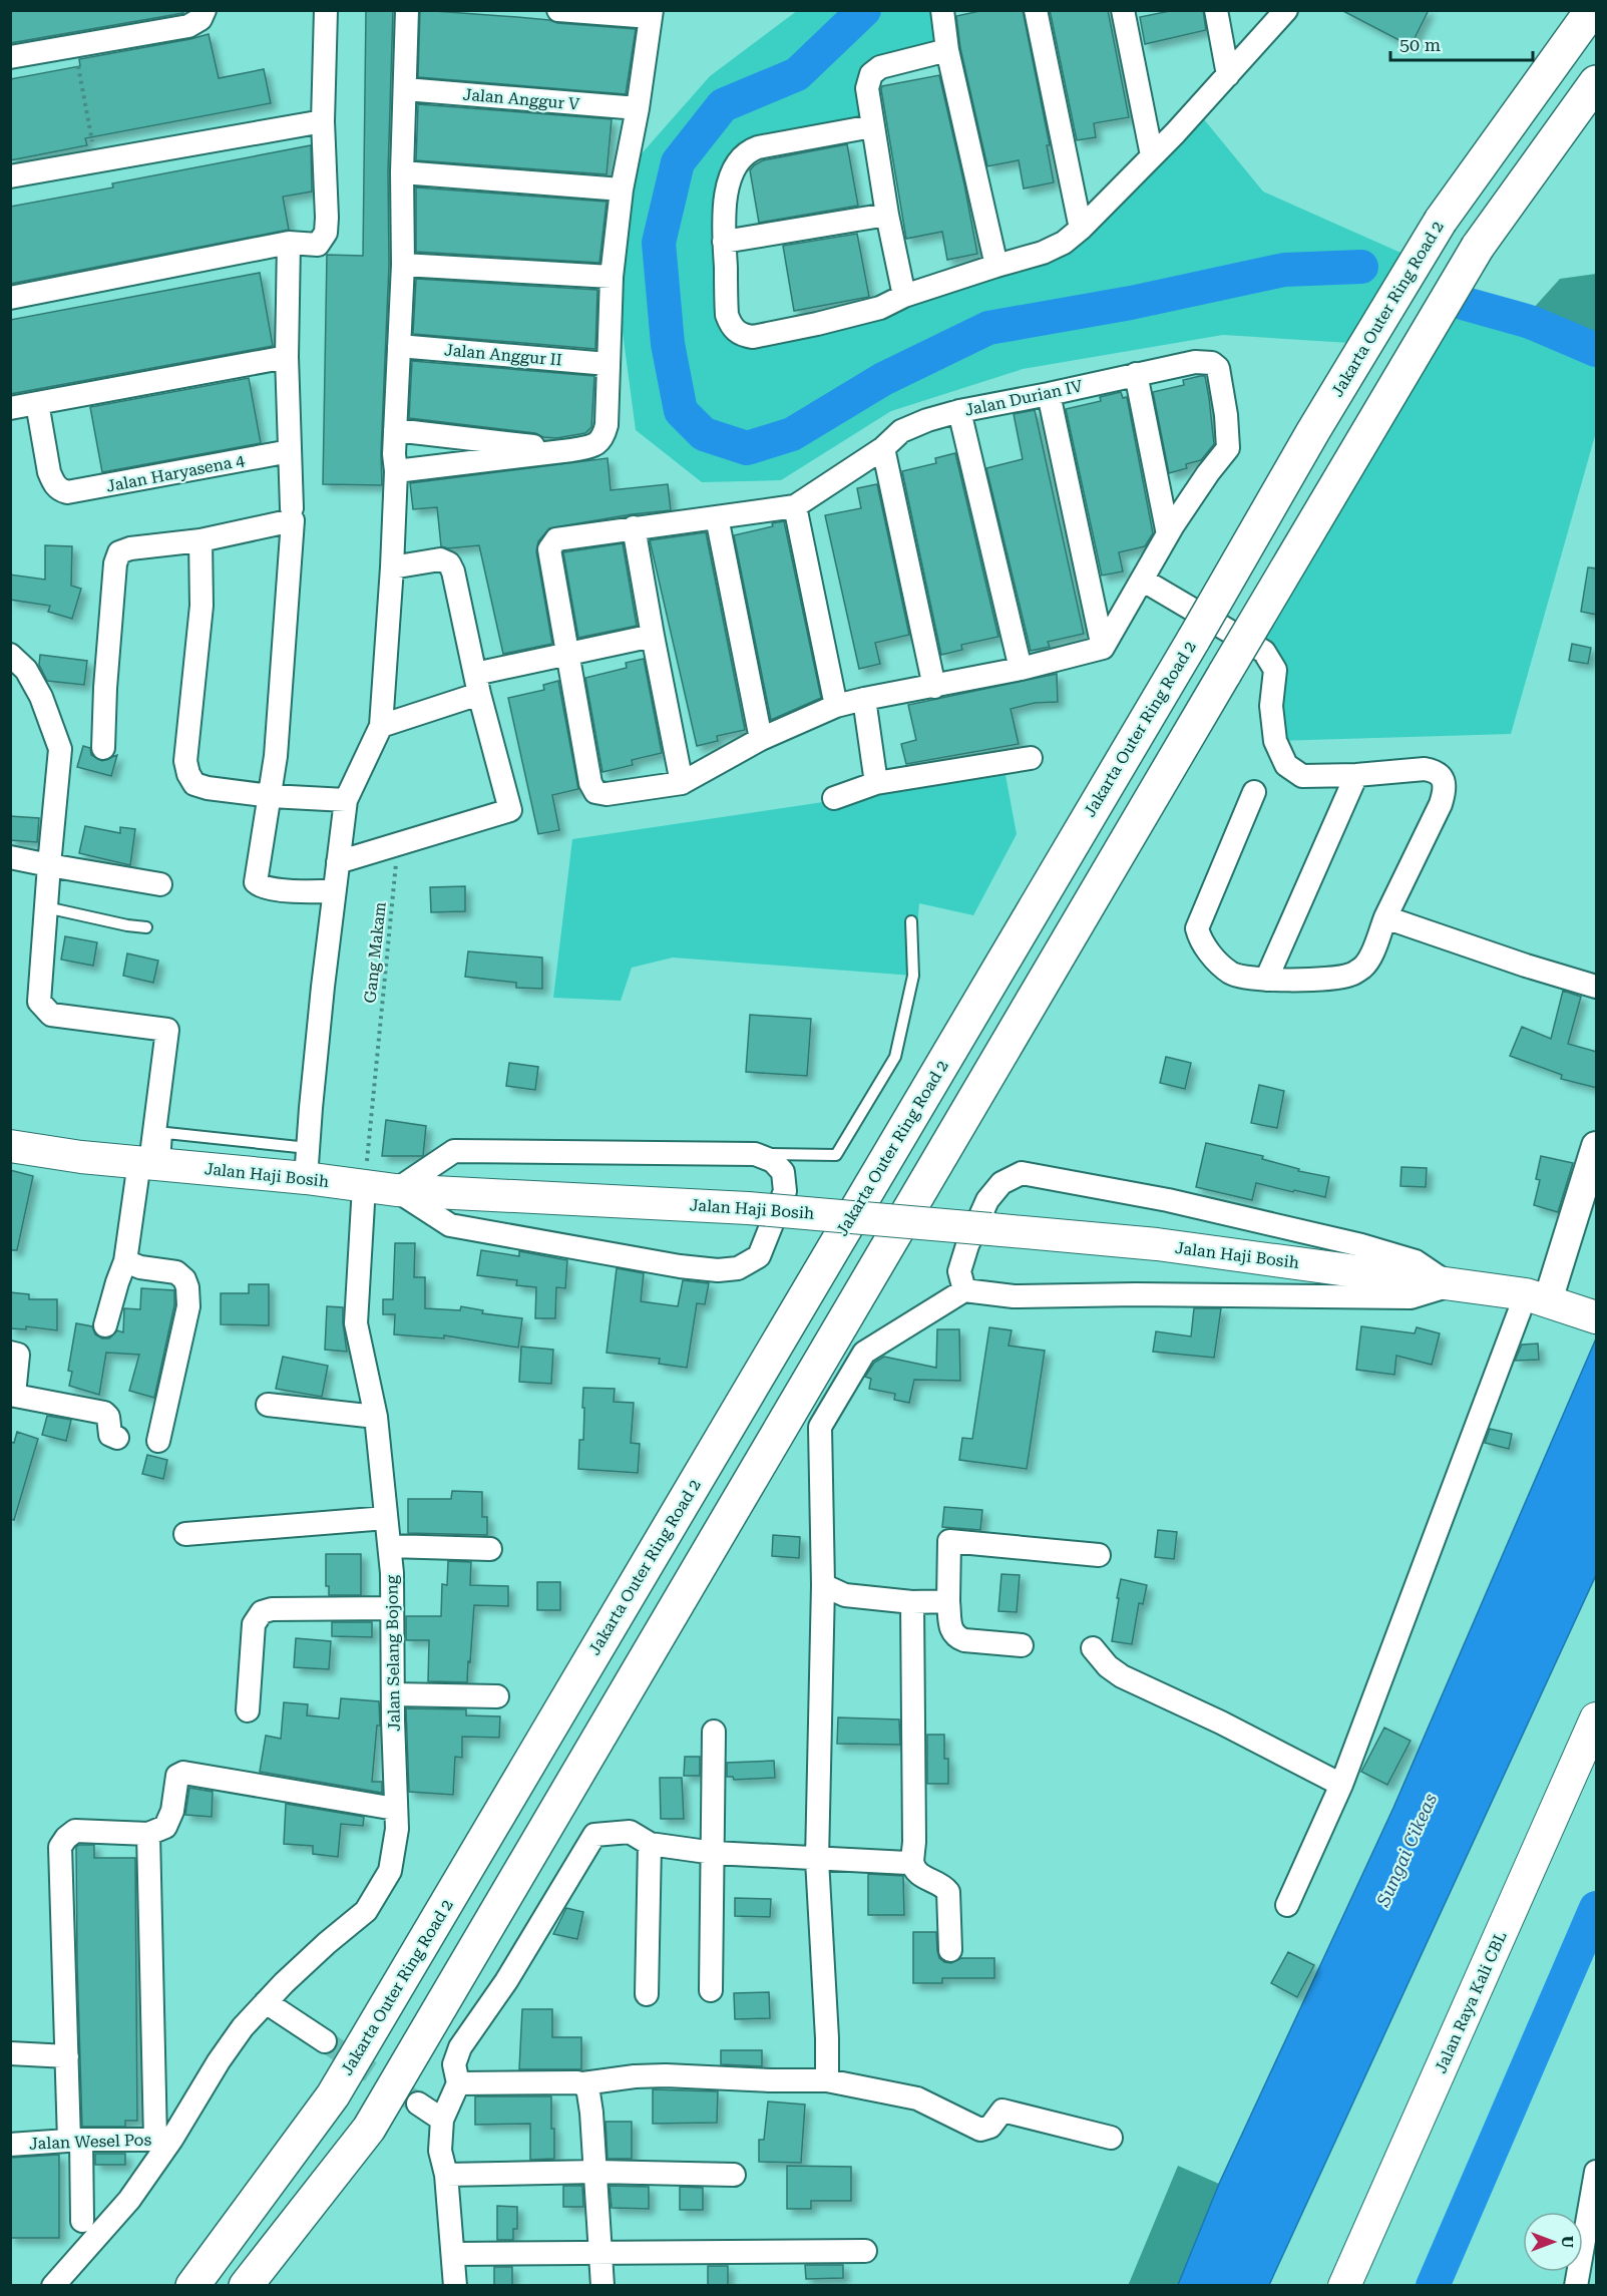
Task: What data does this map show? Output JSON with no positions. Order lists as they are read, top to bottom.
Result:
{
  "streets": {
    "highway": ["Jakarta Outer Ring Road 2"],
    "main road": ["Jalan Haji Bosih", "Jalan Raya Kali CBL"],
    "street": [
      "Jalan Anggur V",
      "Jalan Anggur II",
      "Jalan Durian IV",
      "Jalan Haryasena 4",
      "Jalan Selang Bojong",
      "Jalan Wesel Pos"
    ],
    "path": ["Gang Makam"]
  },
  "crossings": [
    ["Gang Makam", "Jalan Haji Bosih"],
    ["Gang Makam", "Jalan Selang Bojong"],
    ["Jalan Haji Bosih", "Jalan Selang Bojong"],
    ["Jalan Selang Bojong", "Jalan Wesel Pos"]
  ],
  "water": ["Sungai Cikeas"],
  "scale_bar": "50 m",
  "north": "right"
}
